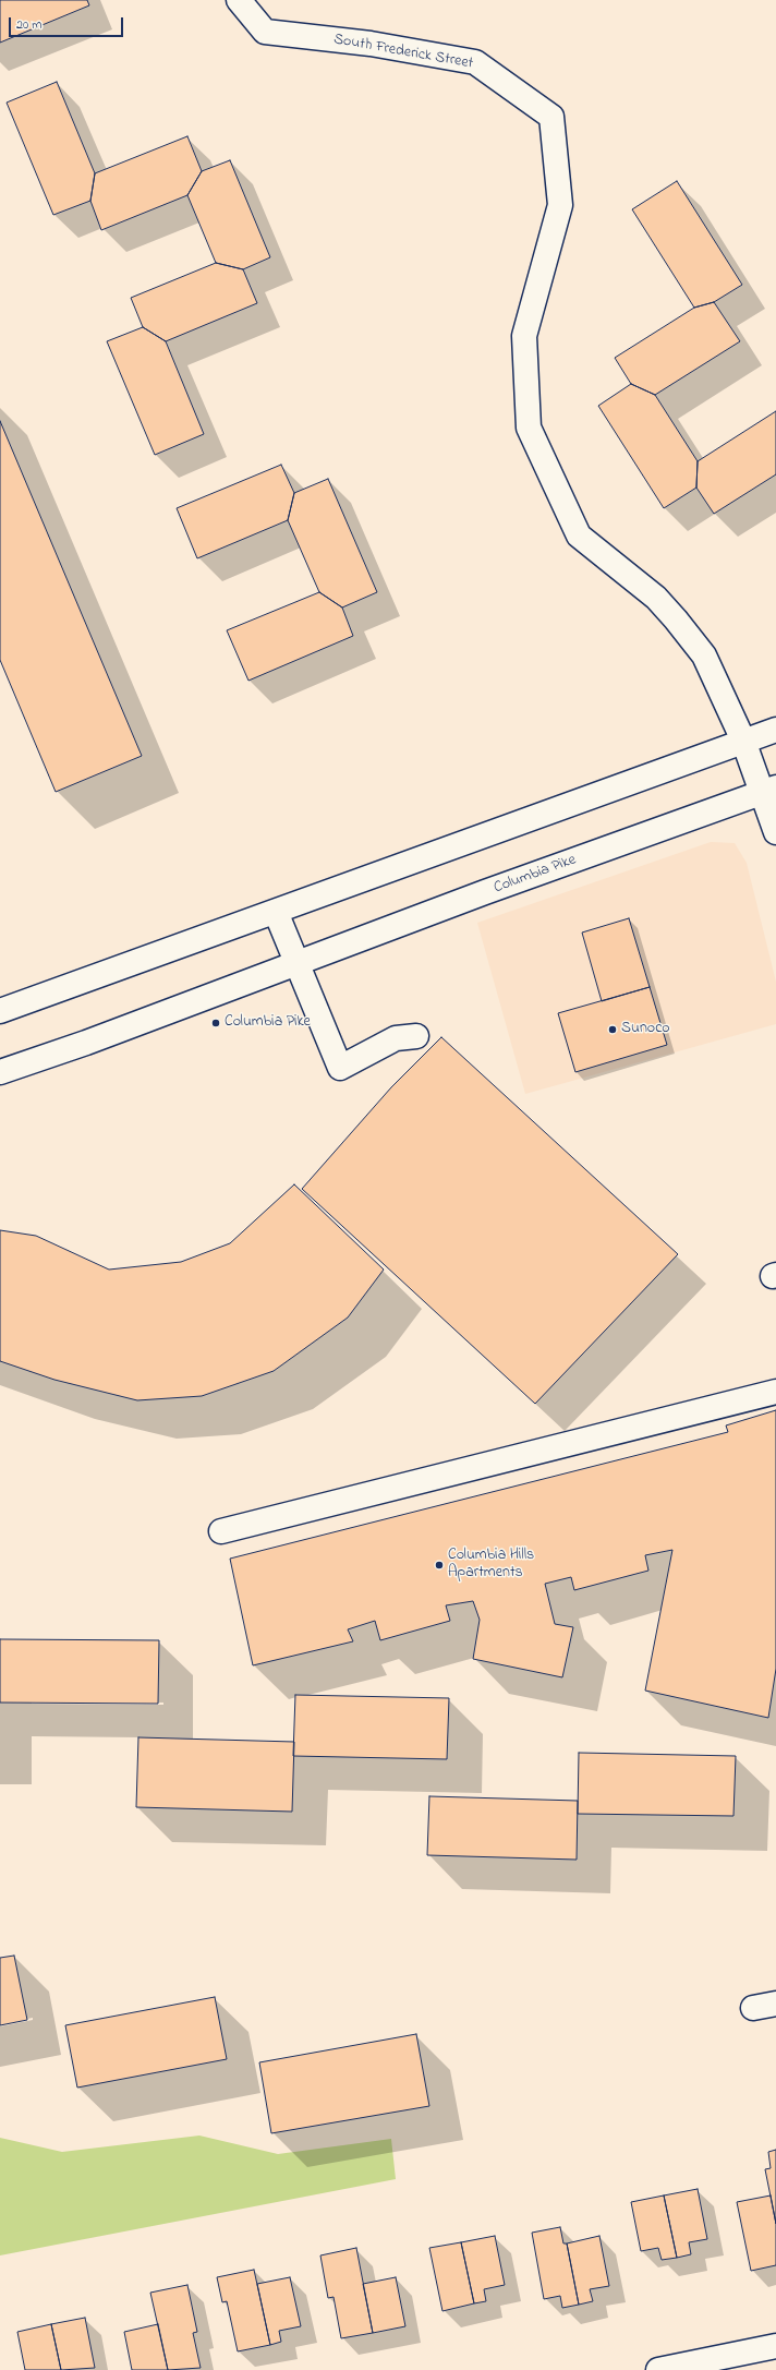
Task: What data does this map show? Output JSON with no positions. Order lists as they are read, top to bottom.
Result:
{
  "streets": {
    "main road": ["South Frederick Street", "Columbia Pike"]
  },
  "crossings": [
    ["South Frederick Street", "Columbia Pike"]
  ],
  "places": ["Columbia Pike", "Sunoco", "Columbia Hills Apartments"],
  "scale_bar": "20 m"
}
